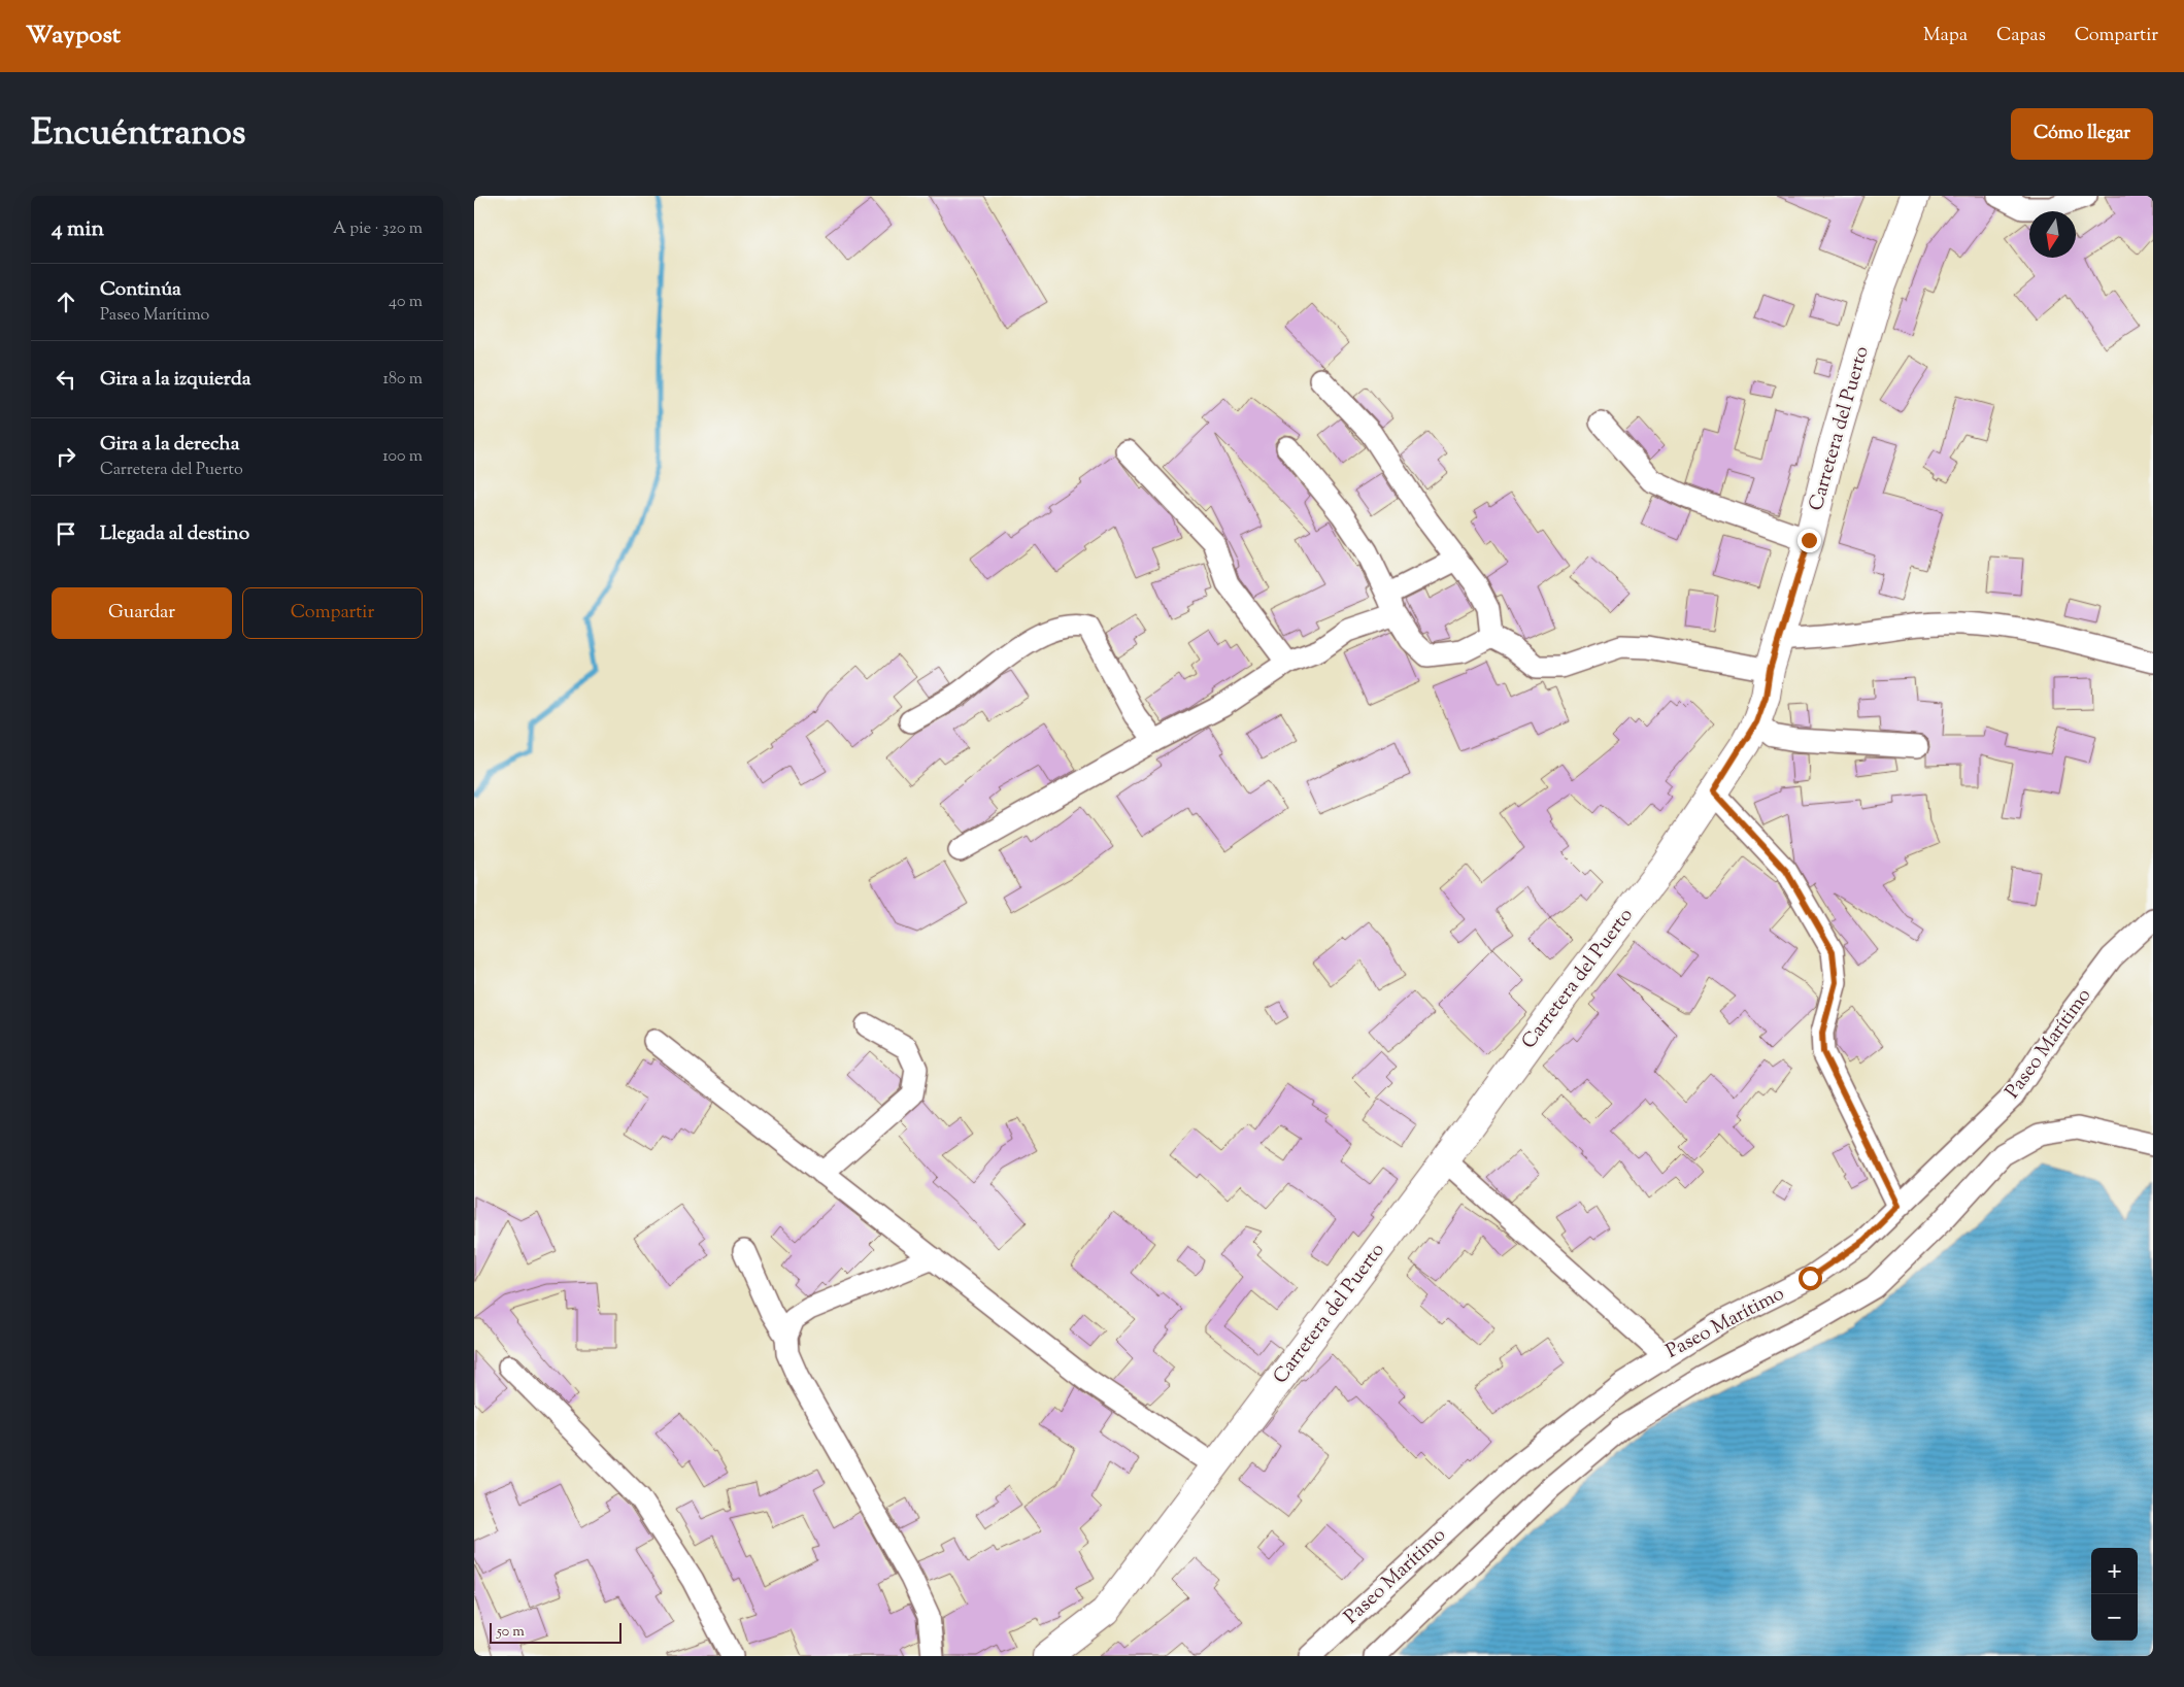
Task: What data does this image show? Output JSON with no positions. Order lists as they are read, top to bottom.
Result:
{
  "streets": {
    "main road": ["Carretera del Puerto"],
    "street": ["Paseo Marítimo"]
  },
  "scale_bar": "50 m",
  "north": "bottom",
  "page": {
    "header": "Waypost",
    "nav": ["Mapa", "Capas", "Compartir"],
    "title": "Encuéntranos",
    "buttons": [
      "Cómo llegar",
      ["Guardar", "Compartir"]
    ],
    "heading": ["4 min", "A pie · 320 m"],
    "list": [
      ["Continúa", "Paseo Marítimo", "40 m"],
      ["Gira a la izquierda", "180 m"],
      ["Gira a la derecha", "Carretera del Puerto", "100 m"],
      "Llegada al destino"
    ],
    "map_buttons": ["+", "−"],
    "scale": "50 m"
  }
}
